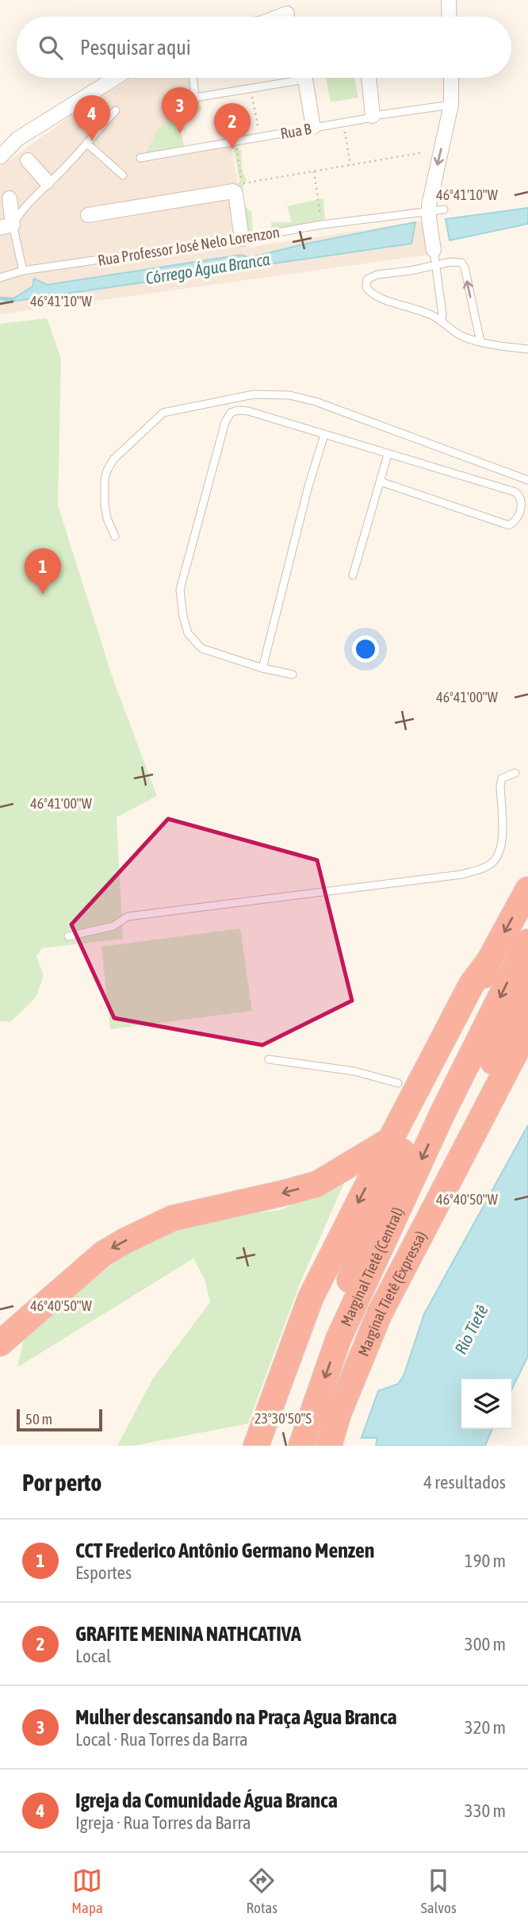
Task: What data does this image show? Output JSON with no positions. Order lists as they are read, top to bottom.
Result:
{
  "streets": {
    "highway": ["Marginal Tietê (Central)", "Marginal Tietê (Expressa)"],
    "lane": ["Rua B", "Rua Professor José Nelo Lorenzon"]
  },
  "water": ["Córrego Água Branca", "Rio Tietê"],
  "scale_bar": "50 m",
  "page": {
    "search": "Pesquisar aqui",
    "pins": [
      "3",
      "4",
      "2",
      "1"
    ],
    "scale": "50 m",
    "heading": ["Por perto", "4 resultados"],
    "list": [
      {
        "mark": "1",
        "name": "CCT Frederico Antônio Germano Menzen",
        "note": "Esportes",
        "value": "190 m"
      },
      {
        "mark": "2",
        "name": "GRAFITE MENINA NATHCATIVA",
        "note": "Local",
        "value": "300 m"
      },
      {
        "mark": "3",
        "name": "Mulher descansando na Praça Agua Branca",
        "note": "Local · Rua Torres da Barra",
        "value": "320 m"
      },
      {
        "mark": "4",
        "name": "Igreja da Comunidade Água Branca",
        "note": "Igreja · Rua Torres da Barra",
        "value": "330 m"
      }
    ],
    "nav": ["Mapa", "Rotas", "Salvos"]
  },
  "coordinates": [
    "46°41'10\"W",
    "46°41'00\"W",
    "46°40'50\"W",
    "23°30'50\"S"
  ]
}
